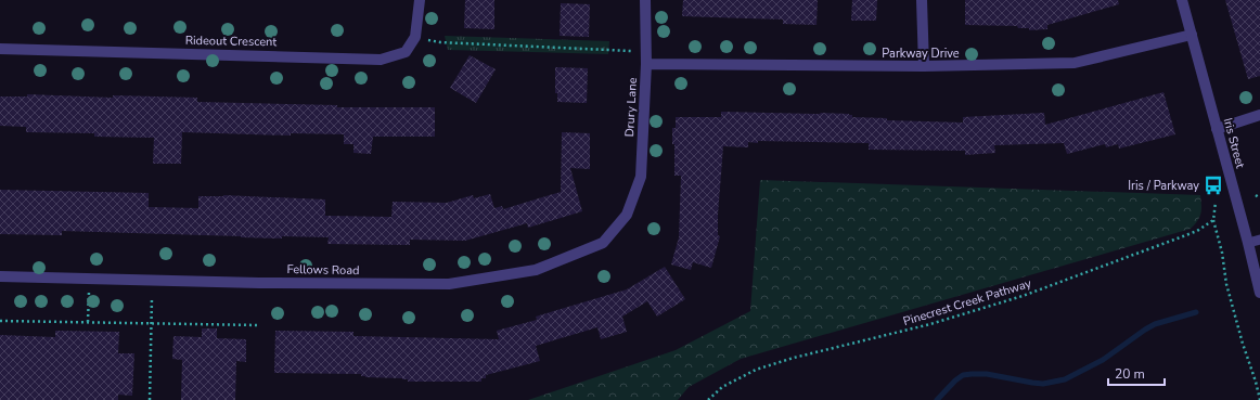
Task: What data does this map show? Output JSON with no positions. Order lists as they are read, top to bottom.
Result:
{
  "streets": {
    "street": [
      "Rideout Crescent",
      "Parkway Drive",
      "Drury Lane",
      "Iris Street",
      "Fellows Road"
    ],
    "path": ["Pinecrest Creek Pathway"]
  },
  "crossings": [
    ["Parkway Drive", "Drury Lane"],
    ["Parkway Drive", "Iris Street"],
    ["Drury Lane", "Fellows Road"]
  ],
  "places": {
    "bus stop": ["Iris / Parkway"]
  },
  "scale_bar": "20 m"
}
